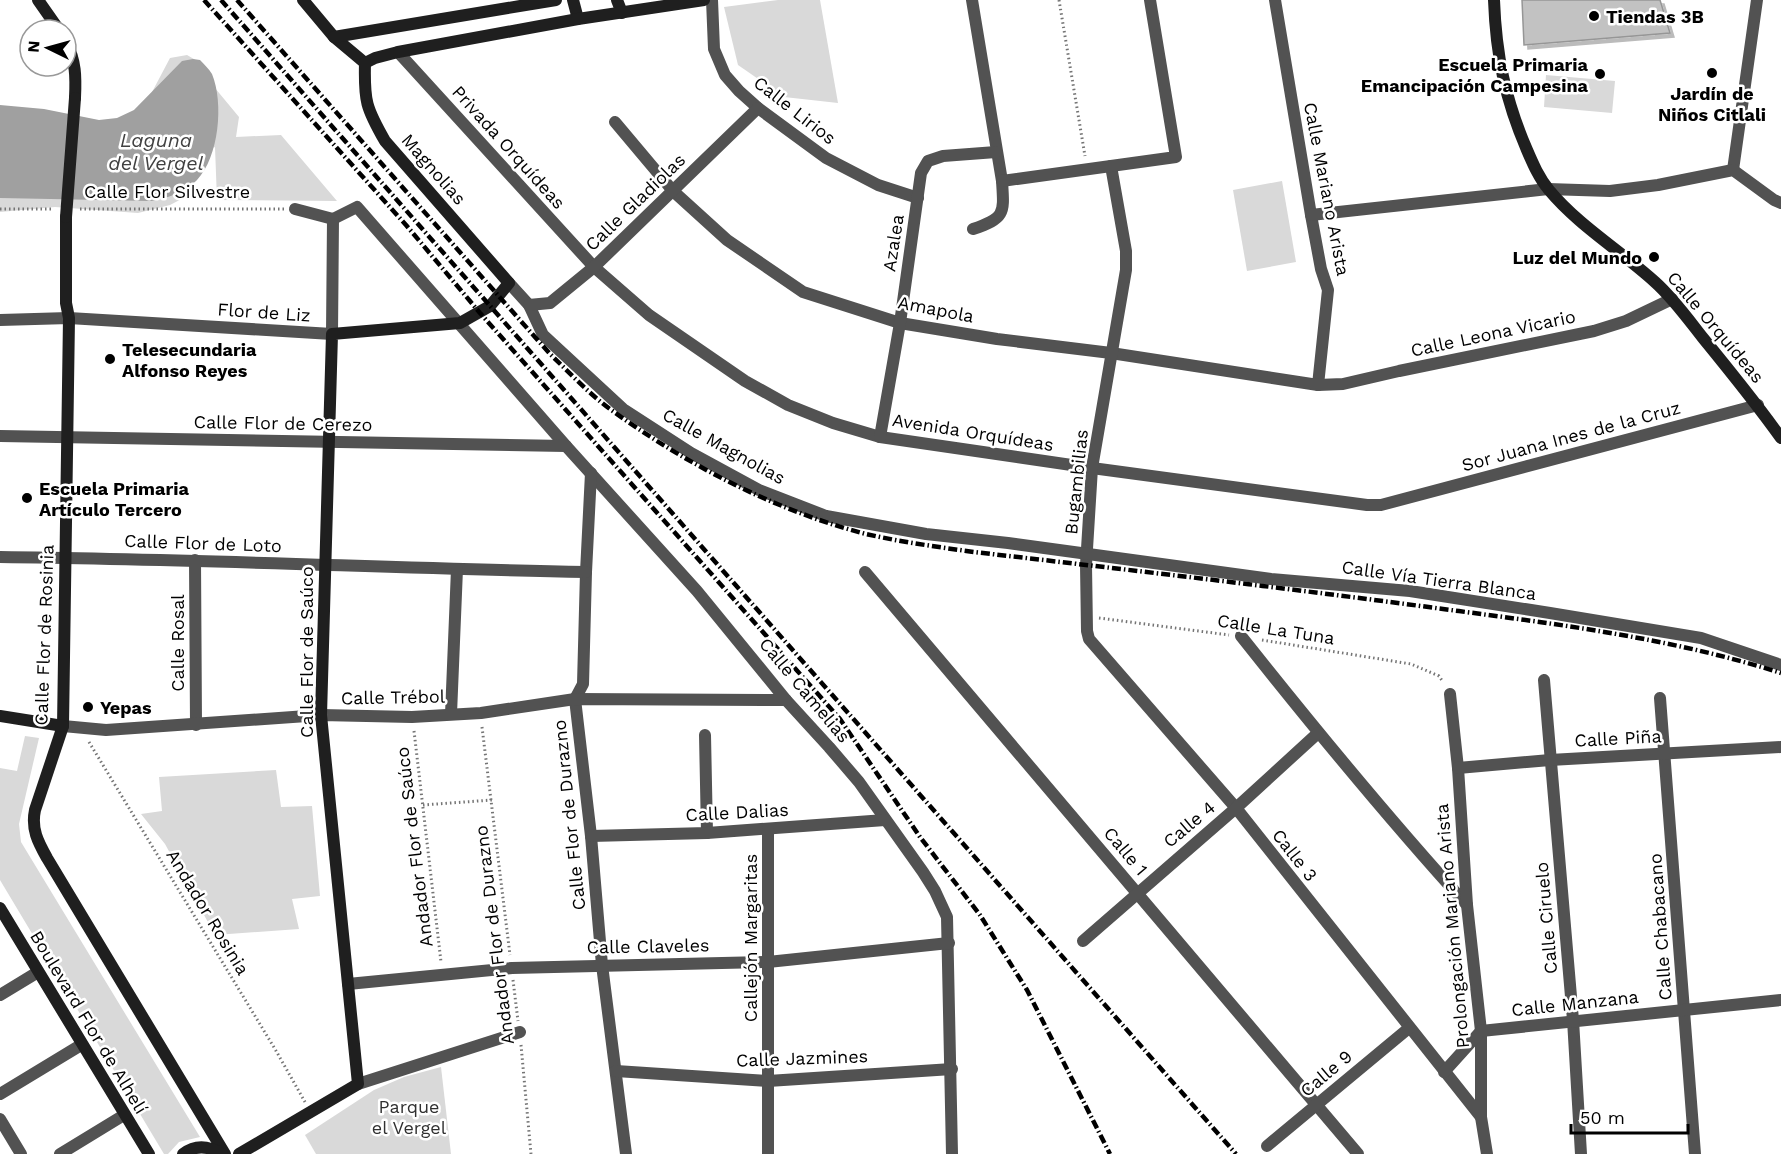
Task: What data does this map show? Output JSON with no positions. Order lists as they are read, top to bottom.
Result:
{
  "streets": {
    "street": [
      "Calle Lirios",
      "Privada Orquídeas",
      "Magnolias",
      "Calle Mariano Arista",
      "Calle Gladiolas",
      "Azalea",
      "Amapola",
      "Flor de Liz",
      "Calle Orquídeas",
      "Calle Leona Vicario",
      "Calle Flor de Cerezo",
      "Avenida Orquídeas",
      "Sor Juana Ines de la Cruz",
      "Calle Magnolias",
      "Bugambilias",
      "Calle Flor de Loto",
      "Calle Vía Tierra Blanca",
      "Calle Flor de Rosinia",
      "Calle Rosal",
      "Calle Flor de Saúco",
      "Calle Camelias",
      "Calle Trébol",
      "Calle Piña",
      "Calle Dalias",
      "Calle Flor de Durazno",
      "Calle 4",
      "Calle 1",
      "Calle 3",
      "Calle Ciruelo",
      "Prolongación Mariano Arista",
      "Calle Chabacano",
      "Callejón Margaritas",
      "Calle Claveles",
      "Calle Manzana",
      "Boulevard Flor de Alhelí",
      "Calle Jazmines",
      "Calle 9"
    ],
    "path": [
      "Calle Flor Silvestre",
      "Calle La Tuna",
      "Andador Flor de Saúco",
      "Andador Rosinia",
      "Andador Flor de Durazno"
    ]
  },
  "crossings": [
    ["Calle Lirios", "Calle Gladiolas"],
    ["Calle Lirios", "Azalea"],
    ["Privada Orquídeas", "Calle Gladiolas"],
    ["Privada Orquídeas", "Avenida Orquídeas"],
    ["Magnolias", "Flor de Liz"],
    ["Magnolias", "Calle Magnolias"],
    ["Calle Mariano Arista", "Amapola"],
    ["Calle Mariano Arista", "Calle Leona Vicario"],
    ["Calle Flor Silvestre", "Calle Flor de Rosinia"],
    ["Calle Gladiolas", "Amapola"],
    ["Calle Gladiolas", "Avenida Orquídeas"],
    ["Calle Gladiolas", "Calle Magnolias"],
    ["Azalea", "Amapola"],
    ["Azalea", "Avenida Orquídeas"],
    ["Amapola", "Calle Leona Vicario"],
    ["Amapola", "Bugambilias"],
    ["Flor de Liz", "Calle Magnolias"],
    ["Flor de Liz", "Calle Flor de Rosinia"],
    ["Flor de Liz", "Calle Flor de Saúco"],
    ["Flor de Liz", "Calle Camelias"],
    ["Calle Orquídeas", "Calle Leona Vicario"],
    ["Calle Orquídeas", "Sor Juana Ines de la Cruz"],
    ["Calle Flor de Cerezo", "Calle Flor de Rosinia"],
    ["Calle Flor de Cerezo", "Calle Flor de Saúco"],
    ["Calle Flor de Cerezo", "Calle Camelias"],
    ["Avenida Orquídeas", "Sor Juana Ines de la Cruz"],
    ["Avenida Orquídeas", "Bugambilias"],
    ["Calle Magnolias", "Bugambilias"],
    ["Calle Magnolias", "Calle Vía Tierra Blanca"],
    ["Bugambilias", "Calle Vía Tierra Blanca"],
    ["Bugambilias", "Calle La Tuna"],
    ["Bugambilias", "Calle 3"],
    ["Calle Flor de Loto", "Calle Flor de Rosinia"],
    ["Calle Flor de Loto", "Calle Rosal"],
    ["Calle Flor de Loto", "Calle Flor de Saúco"],
    ["Calle Flor de Loto", "Calle Flor de Durazno"],
    ["Calle La Tuna", "Calle 3"],
    ["Calle La Tuna", "Prolongación Mariano Arista"],
    ["Calle Flor de Rosinia", "Calle Trébol"],
    ["Calle Rosal", "Calle Trébol"],
    ["Calle Flor de Saúco", "Calle Camelias"],
    ["Calle Flor de Saúco", "Calle Trébol"],
    ["Calle Flor de Saúco", "Calle Claveles"],
    ["Calle Camelias", "Calle Trébol"],
    ["Calle Camelias", "Calle Dalias"],
    ["Calle Camelias", "Calle Flor de Durazno"],
    ["Calle Camelias", "Calle Claveles"],
    ["Calle Camelias", "Calle Jazmines"],
    ["Calle Trébol", "Calle Flor de Durazno"],
    ["Calle Trébol", "Andador Flor de Saúco"],
    ["Calle Trébol", "Andador Rosinia"],
    ["Calle Trébol", "Andador Flor de Durazno"],
    ["Calle Piña", "Calle Ciruelo"],
    ["Calle Piña", "Prolongación Mariano Arista"],
    ["Calle Piña", "Calle Chabacano"],
    ["Calle Dalias", "Calle Flor de Durazno"],
    ["Calle Dalias", "Callejón Margaritas"],
    ["Calle Flor de Durazno", "Calle Claveles"],
    ["Calle Flor de Durazno", "Calle Jazmines"],
    ["Calle 4", "Calle 1"],
    ["Calle 4", "Calle 3"],
    ["Andador Flor de Saúco", "Calle Claveles"],
    ["Calle 1", "Calle 9"],
    ["Calle 3", "Prolongación Mariano Arista"],
    ["Calle 3", "Calle 9"],
    ["Calle Ciruelo", "Calle Manzana"],
    ["Prolongación Mariano Arista", "Calle Manzana"],
    ["Calle Chabacano", "Calle Manzana"],
    ["Andador Flor de Durazno", "Calle Claveles"],
    ["Callejón Margaritas", "Calle Claveles"],
    ["Callejón Margaritas", "Calle Jazmines"]
  ],
  "water": ["Laguna del Vergel"],
  "parks": ["Parque el Vergel"],
  "places": [
    "Tiendas 3B",
    "Jardín de Niños Citlali",
    "Escuela Primaria Emancipación Campesina",
    "Luz del Mundo",
    "Telesecundaria Alfonso Reyes",
    "Escuela Primaria Artículo Tercero",
    "Yepas"
  ],
  "scale_bar": "50 m",
  "north": "left"
}
